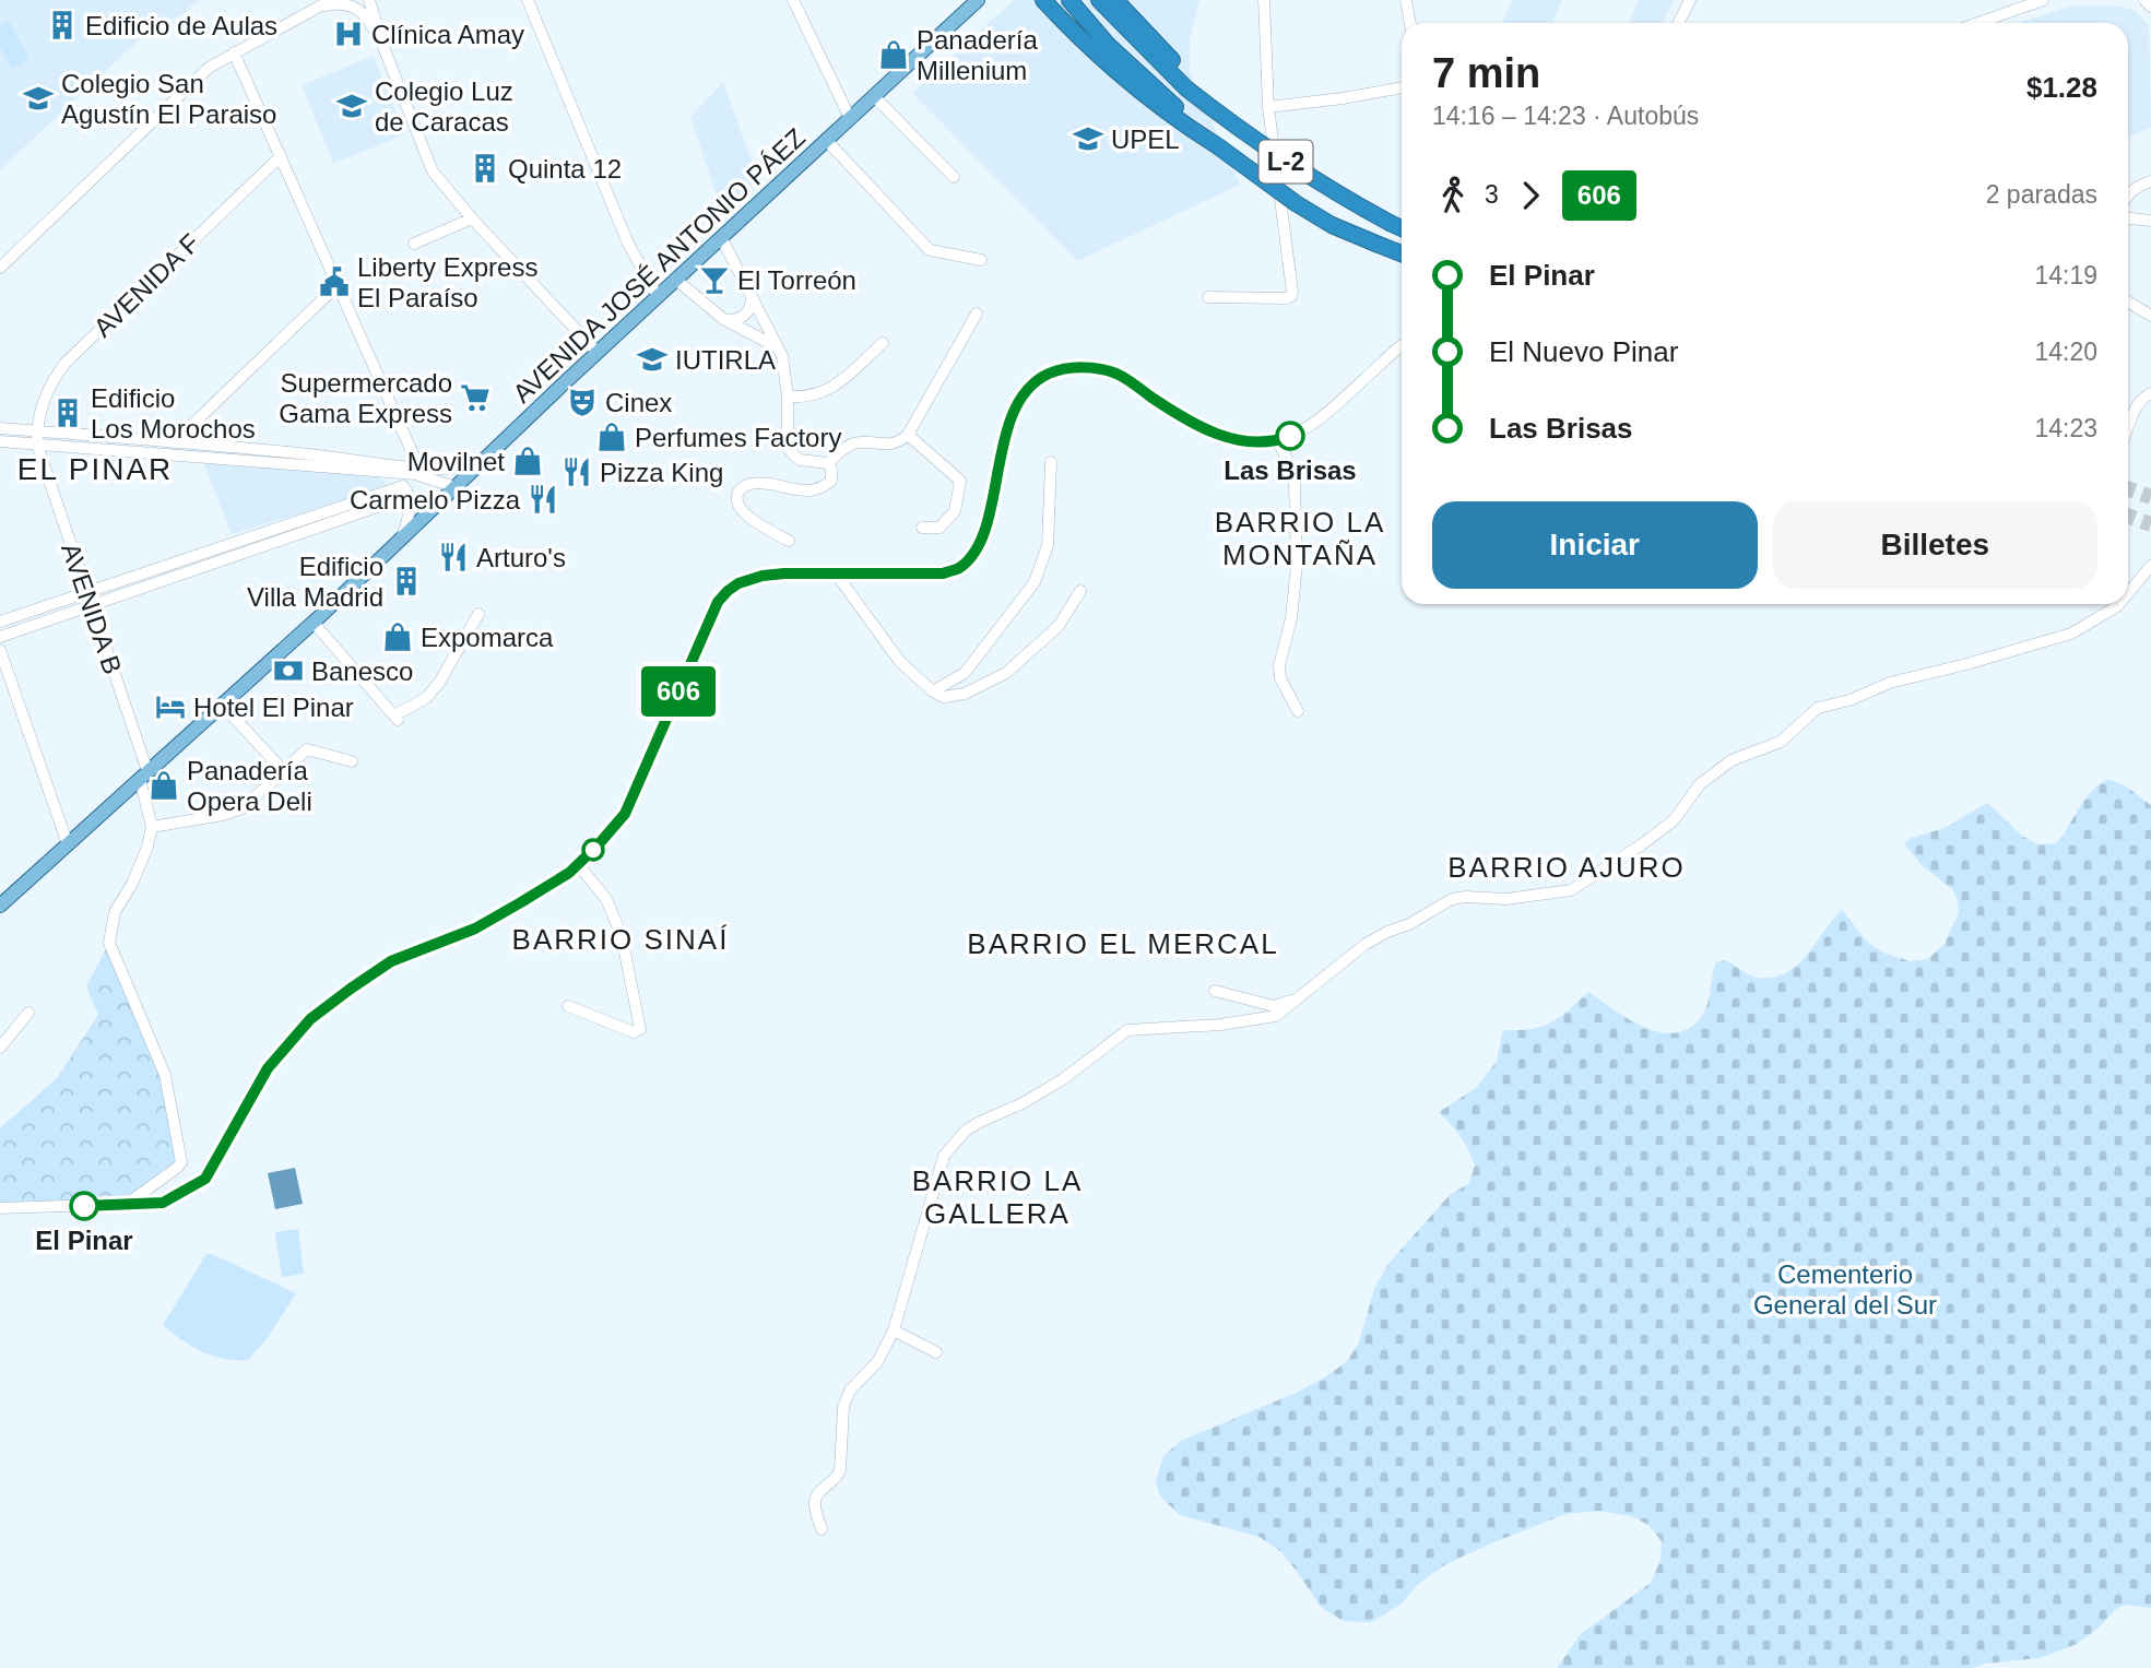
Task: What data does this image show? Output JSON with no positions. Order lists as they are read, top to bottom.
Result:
{
  "streets": {
    "highway": ["L-2"],
    "main road": ["AVENIDA JOSÉ ANTONIO PÁEZ"],
    "street": ["AVENIDA F", "AVENIDA B"]
  },
  "crossings": [
    ["AVENIDA JOSÉ ANTONIO PÁEZ", "AVENIDA B"],
    ["AVENIDA F", "AVENIDA B"]
  ],
  "districts": [
    "EL PINAR",
    "BARRIO LA MONTAÑA",
    "BARRIO AJURO",
    "BARRIO SINAÍ",
    "BARRIO EL MERCAL",
    "BARRIO LA GALLERA"
  ],
  "parks": ["Cementerio General del Sur"],
  "places": {
    "building": [
      "Edificio de Aulas",
      "Quinta 12",
      "Edificio Los Morochos",
      "Edificio Villa Madrid"
    ],
    "hospital": ["Clínica Amay"],
    "shop": [
      "Panadería Millenium",
      "Perfumes Factory",
      "Movilnet",
      "Expomarca",
      "Panadería Opera Deli"
    ],
    "school or university": [
      "Colegio San Agustín El Paraiso",
      "Colegio Luz de Caracas",
      "UPEL",
      "IUTIRLA"
    ],
    "bar": ["El Torreón"],
    "public building": ["Liberty Express El Paraíso"],
    "supermarket": ["Supermercado Gama Express"],
    "theatre": ["Cinex"],
    "other": ["Las Brisas", "El Pinar"],
    "restaurant": ["Pizza King", "Carmelo Pizza", "Arturo's"],
    "bank": ["Banesco"],
    "hotel": ["Hotel El Pinar"]
  },
  "lines": ["bus line 606"],
  "page": {
    "on_map": "606",
    "heading": ["7 min", "14:16 – 14:23 · Autobús", "$1.28"],
    "legs": ["3", "606", "2 paradas"],
    "list": [
      {
        "name": "El Pinar",
        "value": "14:19"
      },
      {
        "name": "El Nuevo Pinar",
        "value": "14:20"
      },
      {
        "name": "Las Brisas",
        "value": "14:23"
      }
    ],
    "buttons": ["Iniciar", "Billetes"]
  }
}
